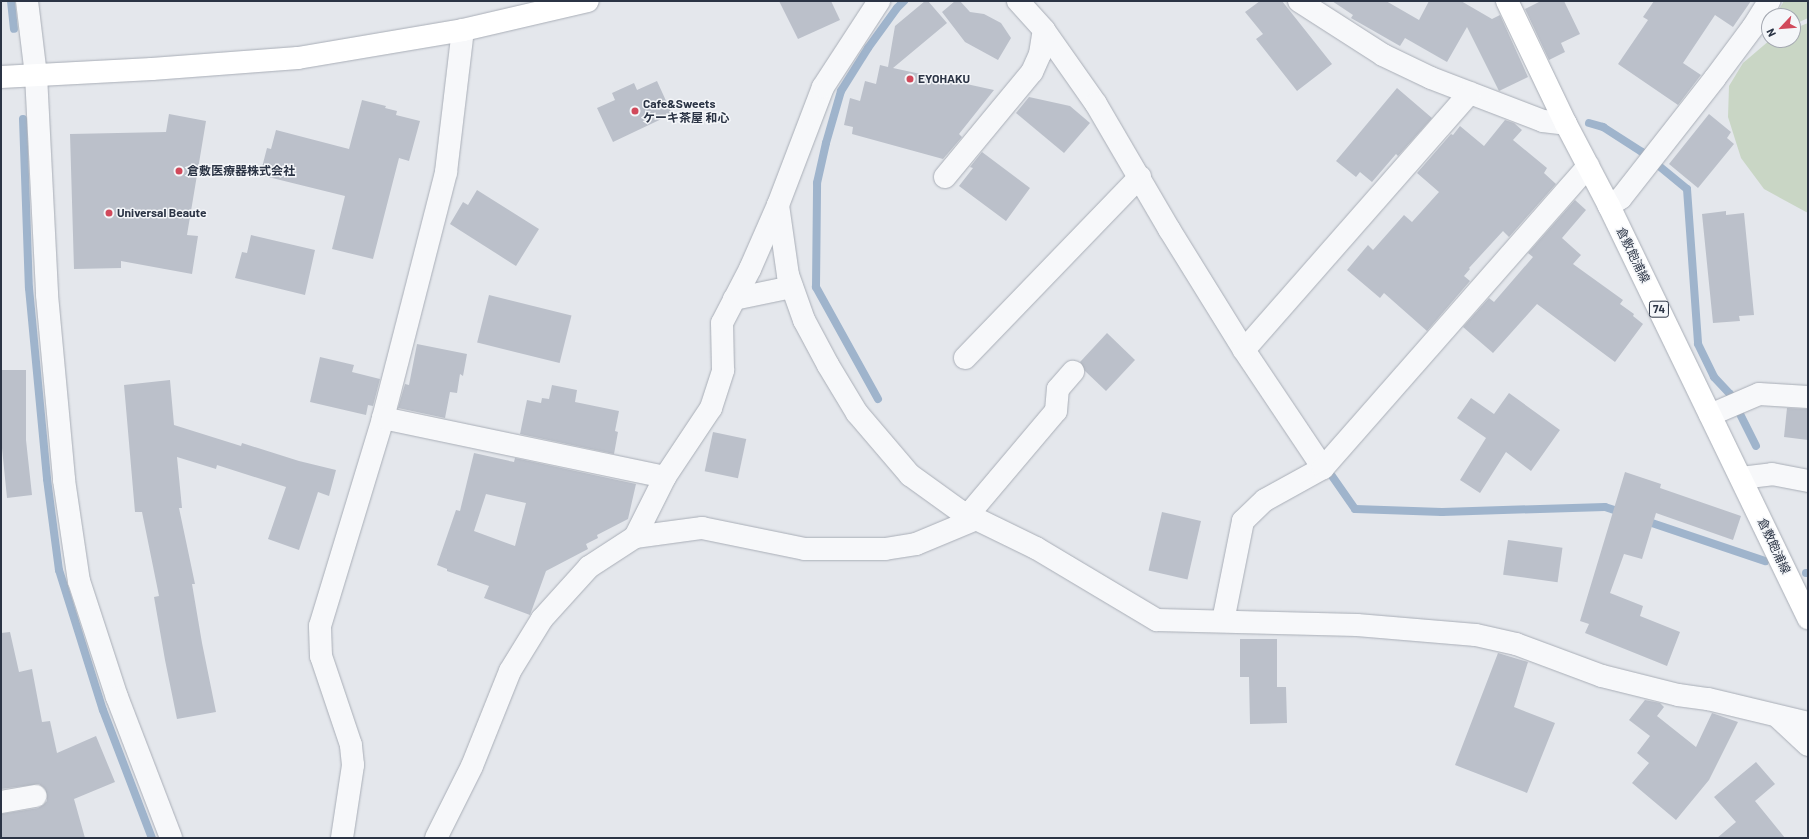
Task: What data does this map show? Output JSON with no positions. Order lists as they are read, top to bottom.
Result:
{
  "streets": {
    "main road": ["倉敷飽浦線", "74"]
  },
  "places": [
    "EYOHAKU",
    "Cafe&Sweets ケーキ茶屋 和心",
    "倉敷医療器株式会社",
    "Universal Beaute"
  ],
  "north": "bottom left"
}
